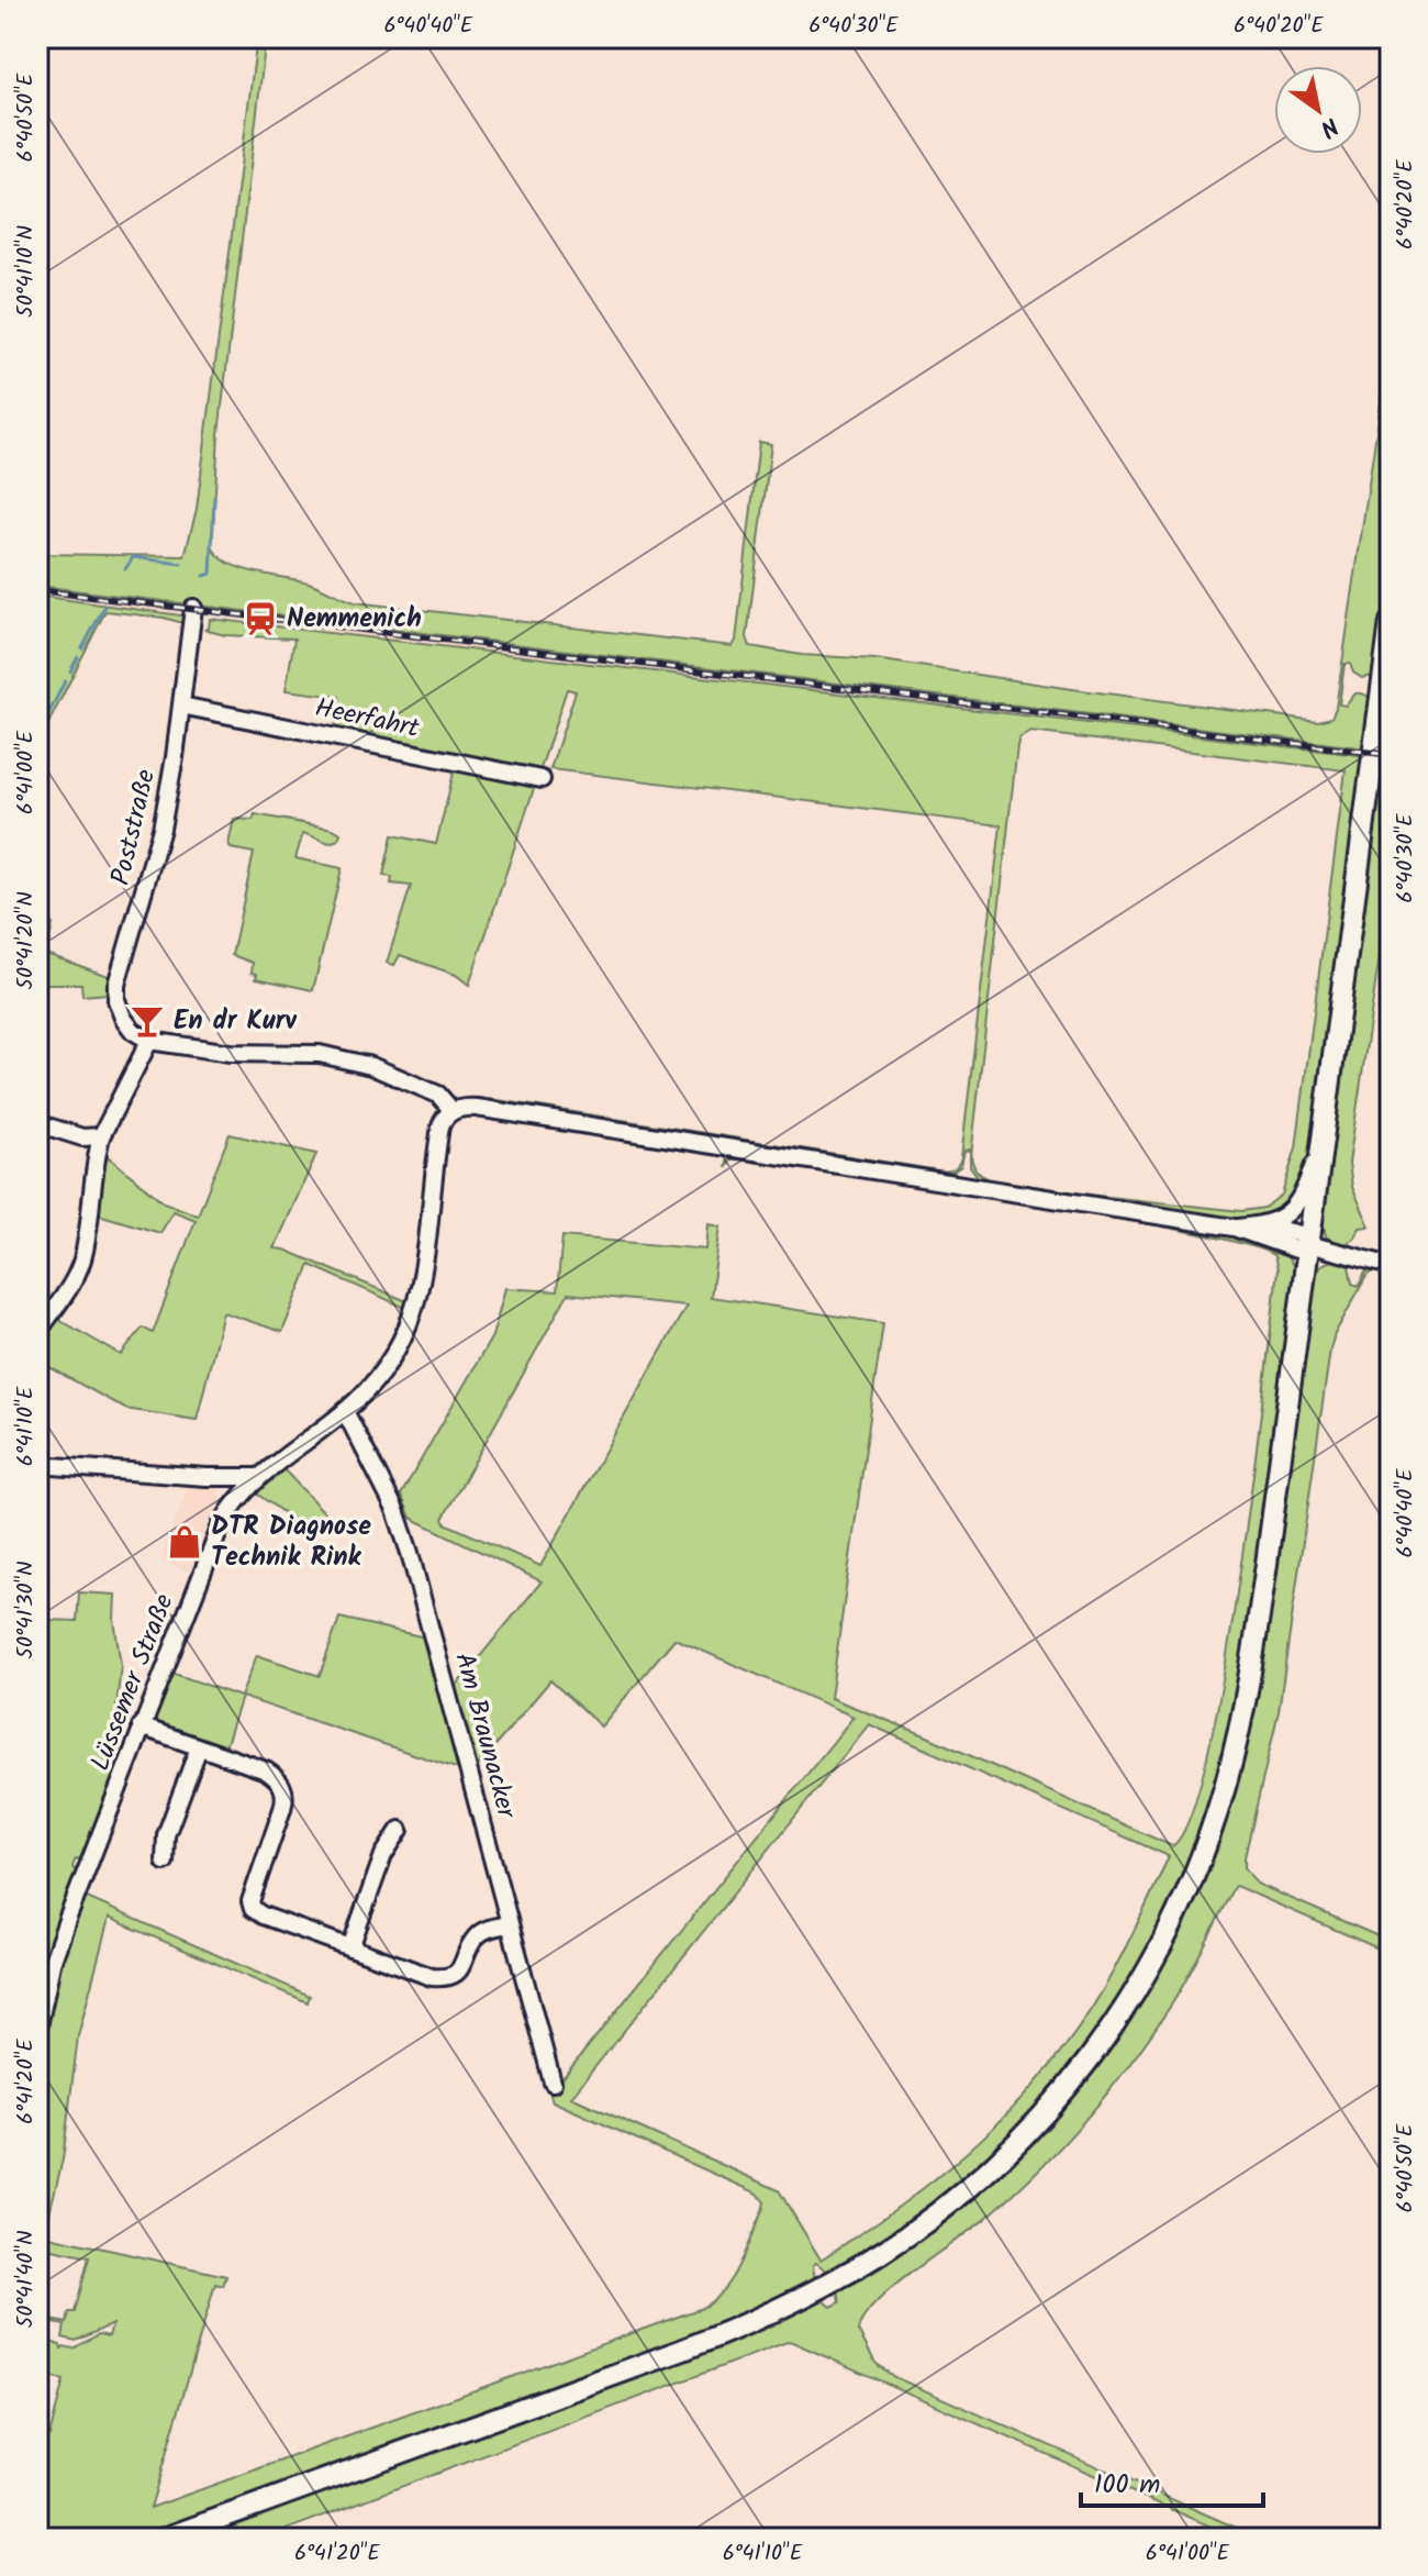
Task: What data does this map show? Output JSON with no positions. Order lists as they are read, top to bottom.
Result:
{
  "streets": {
    "street": [
      "Heerfahrt",
      "Poststraße",
      "Lüssemer Straße",
      "Am Braunacker"
    ]
  },
  "crossings": [
    ["Heerfahrt", "Poststraße"],
    ["Lüssemer Straße", "Am Braunacker"]
  ],
  "places": {
    "station": ["Nemmenich"],
    "bar": ["En dr Kurv"],
    "shop": ["DTR Diagnose Technik Rink"]
  },
  "scale_bar": "100 m",
  "north": "bottom right",
  "coordinates": [
    "6°40'40\"E",
    "6°40'30\"E",
    "6°40'20\"E",
    "6°40'50\"E",
    "50°41'10\"N",
    "6°41'00\"E",
    "50°41'20\"N",
    "6°41'10\"E",
    "50°41'30\"N",
    "6°41'20\"E",
    "50°41'40\"N"
  ]
}
